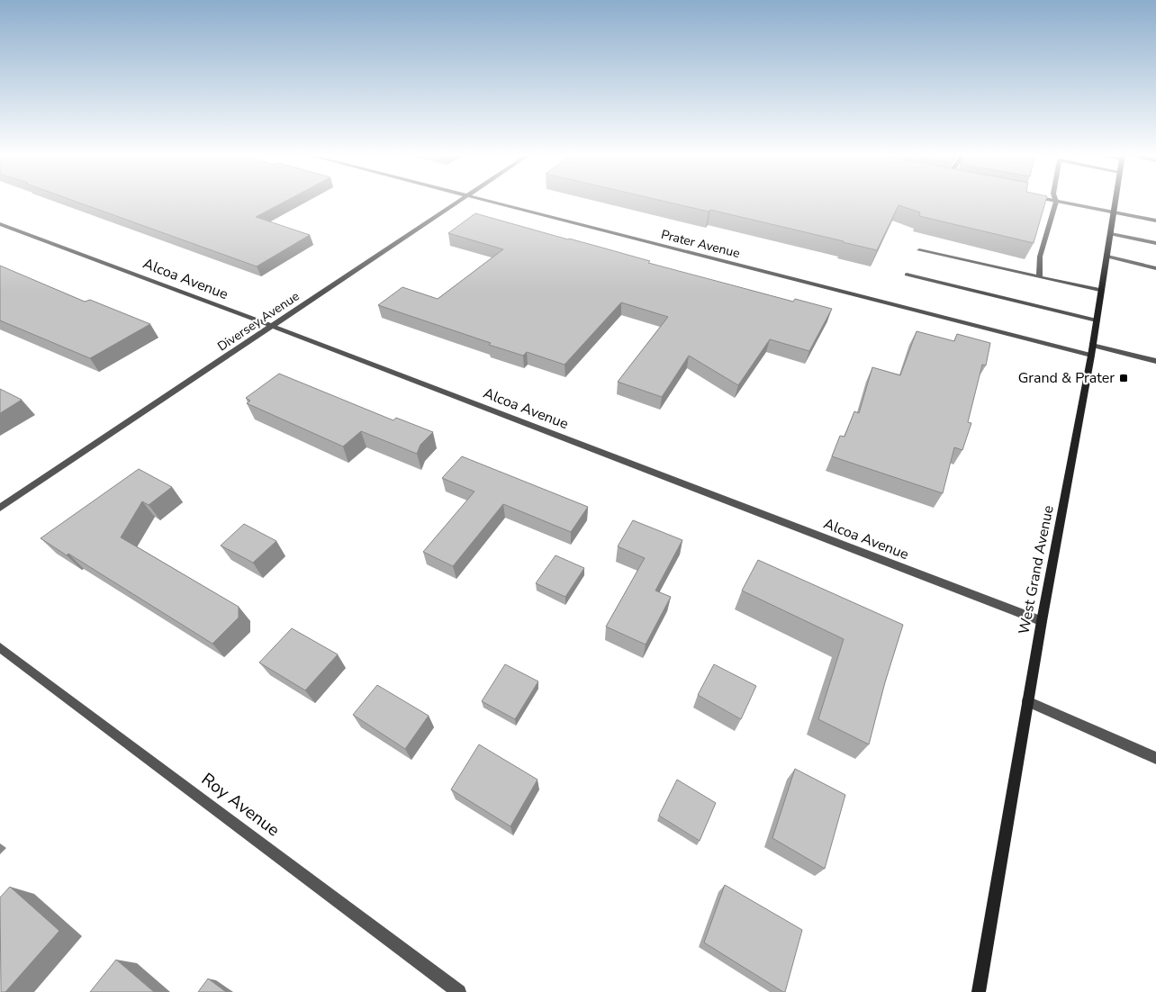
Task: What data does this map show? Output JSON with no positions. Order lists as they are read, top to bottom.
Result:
{
  "streets": {
    "main road": ["West Grand Avenue"],
    "street": [
      "Prater Avenue",
      "Alcoa Avenue",
      "Diversey Avenue",
      "Roy Avenue"
    ]
  },
  "crossings": [
    ["Prater Avenue", "West Grand Avenue"],
    ["Alcoa Avenue", "Diversey Avenue"],
    ["Alcoa Avenue", "West Grand Avenue"]
  ],
  "places": {
    "transit": ["Grand & Prater"]
  }
}
